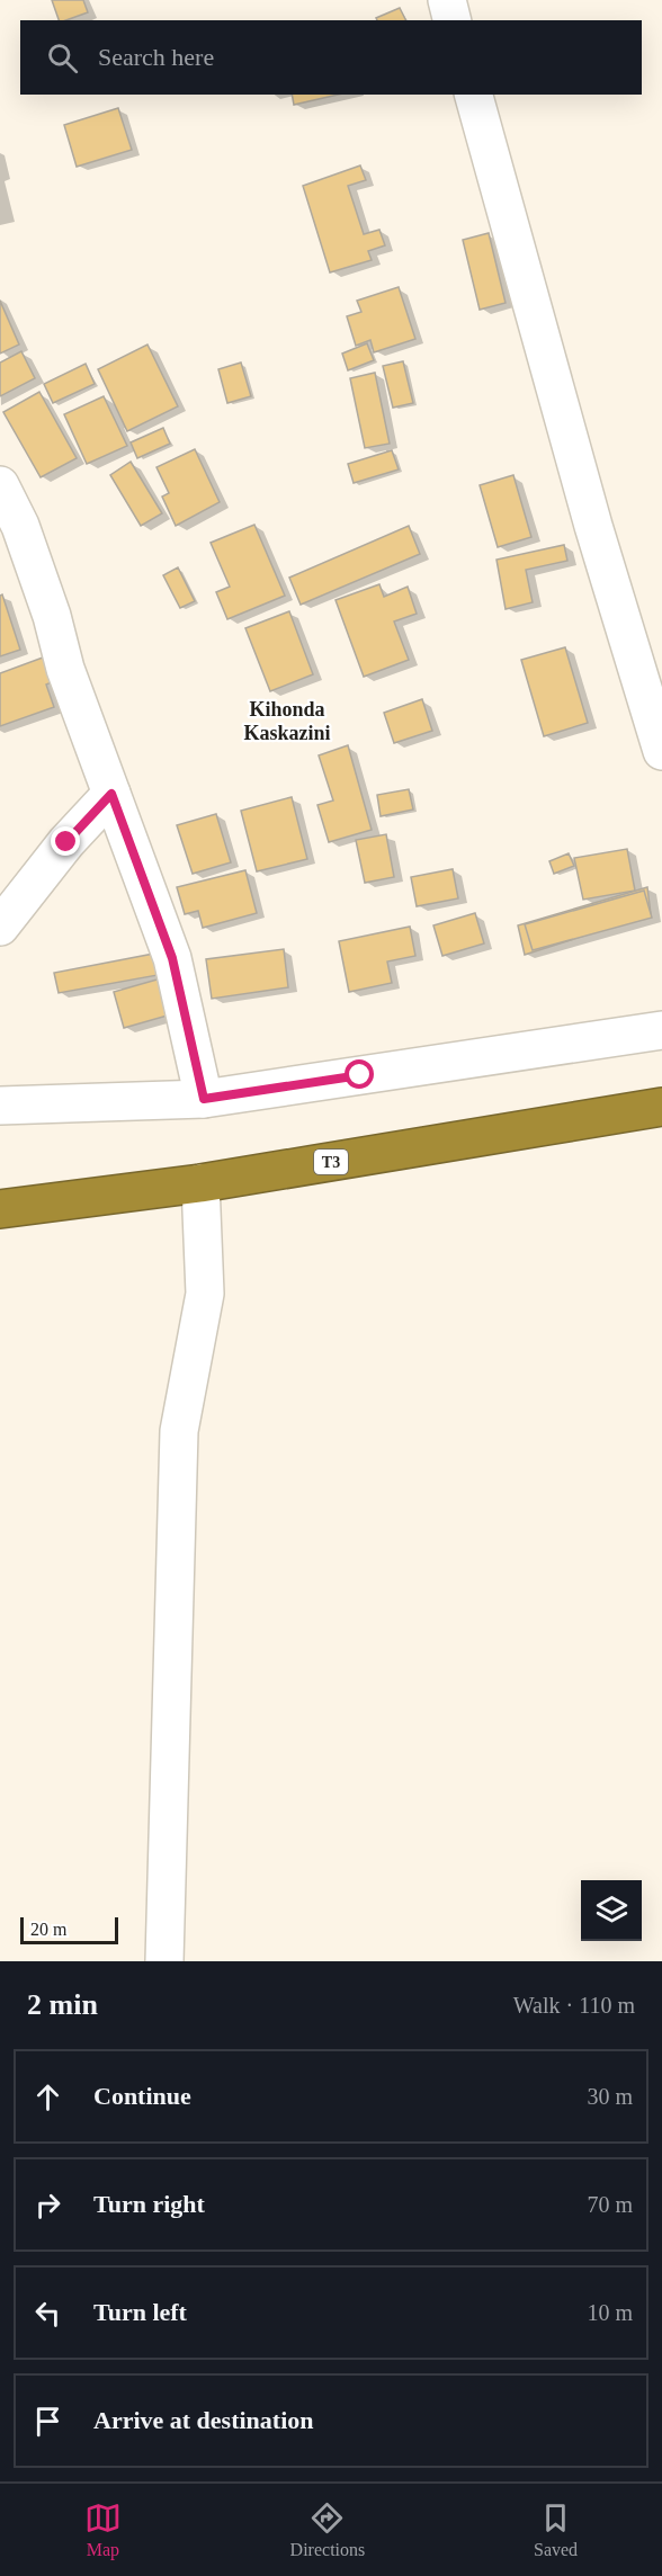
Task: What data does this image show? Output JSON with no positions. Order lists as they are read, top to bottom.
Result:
{
  "streets": {
    "highway": ["T3"]
  },
  "districts": ["Kihonda Kaskazini"],
  "scale_bar": "20 m",
  "page": {
    "search": "Search here",
    "scale": "20 m",
    "heading": ["2 min", "Walk · 110 m"],
    "list": [
      ["Continue", "30 m"],
      ["Turn right", "70 m"],
      ["Turn left", "10 m"],
      "Arrive at destination"
    ],
    "nav": ["Map", "Directions", "Saved"]
  }
}
